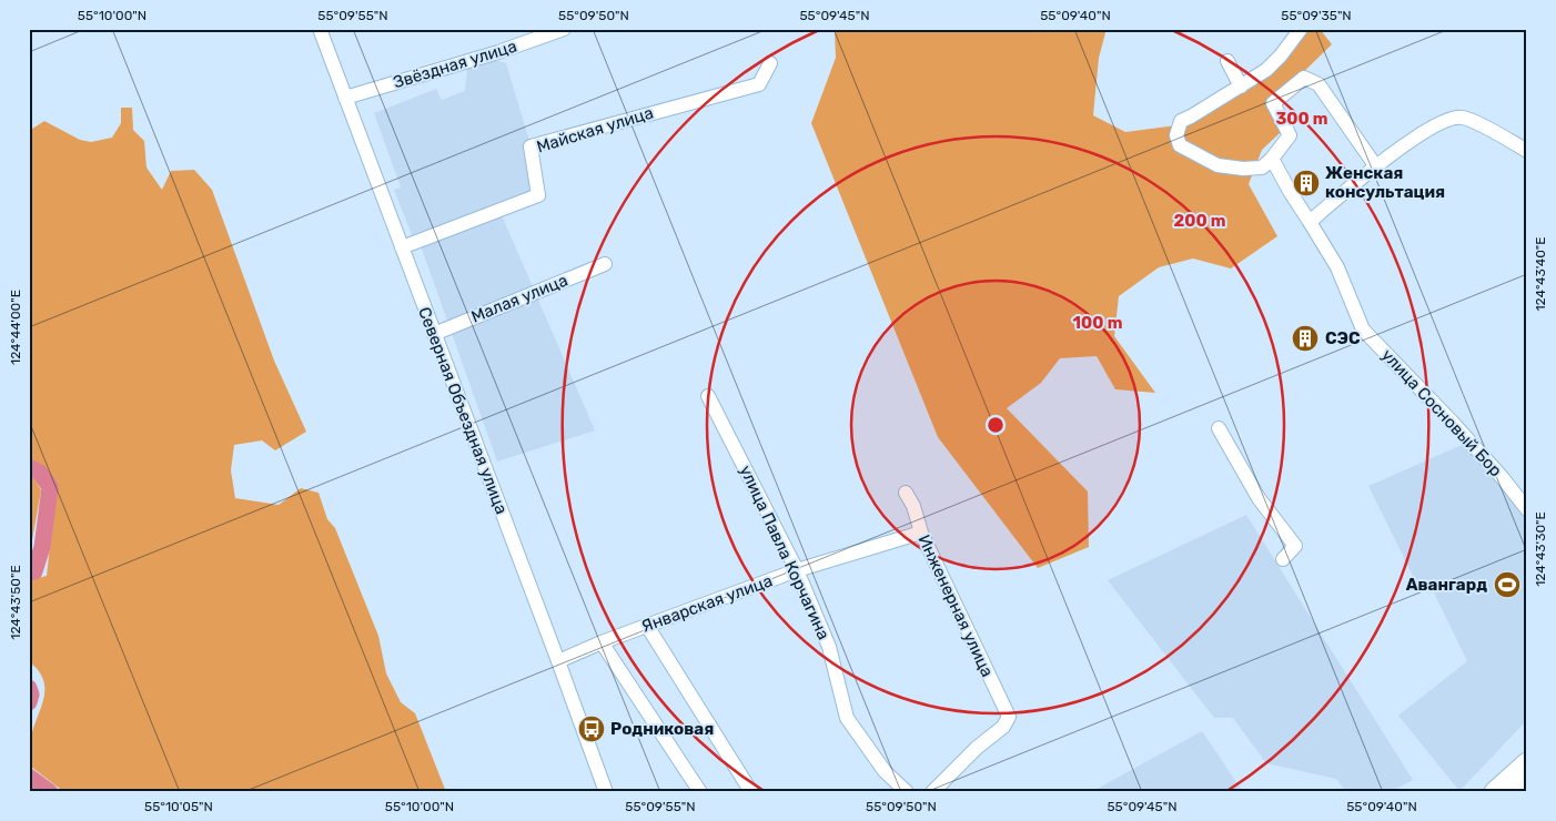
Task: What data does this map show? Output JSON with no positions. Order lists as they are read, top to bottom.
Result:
{
  "streets": {
    "street": [
      "Звёздная улица",
      "Майская улица",
      "Малая улица",
      "Северная Объездная улица",
      "улица Сосновый Бор",
      "улица Павла Корчагина",
      "Январская улица",
      "Инженерная улица"
    ]
  },
  "crossings": [
    ["Звёздная улица", "Северная Объездная улица"],
    ["Майская улица", "Северная Объездная улица"],
    ["Малая улица", "Северная Объездная улица"],
    ["Северная Объездная улица", "Январская улица"],
    ["улица Павла Корчагина", "Январская улица"],
    ["Январская улица", "Инженерная улица"]
  ],
  "places": {
    "building": ["Женская консультация", "СЭС"],
    "sports": ["Авангард"],
    "bus stop": ["Родниковая"]
  },
  "coordinates": [
    "55°10'00\"N",
    "55°09'55\"N",
    "55°09'50\"N",
    "55°09'45\"N",
    "55°09'40\"N",
    "55°09'35\"N",
    "124°43'40\"E",
    "124°44'00\"E",
    "124°43'30\"E",
    "124°43'50\"E",
    "55°10'05\"N"
  ],
  "rings": ["300 m", "200 m", "100 m"]
}
